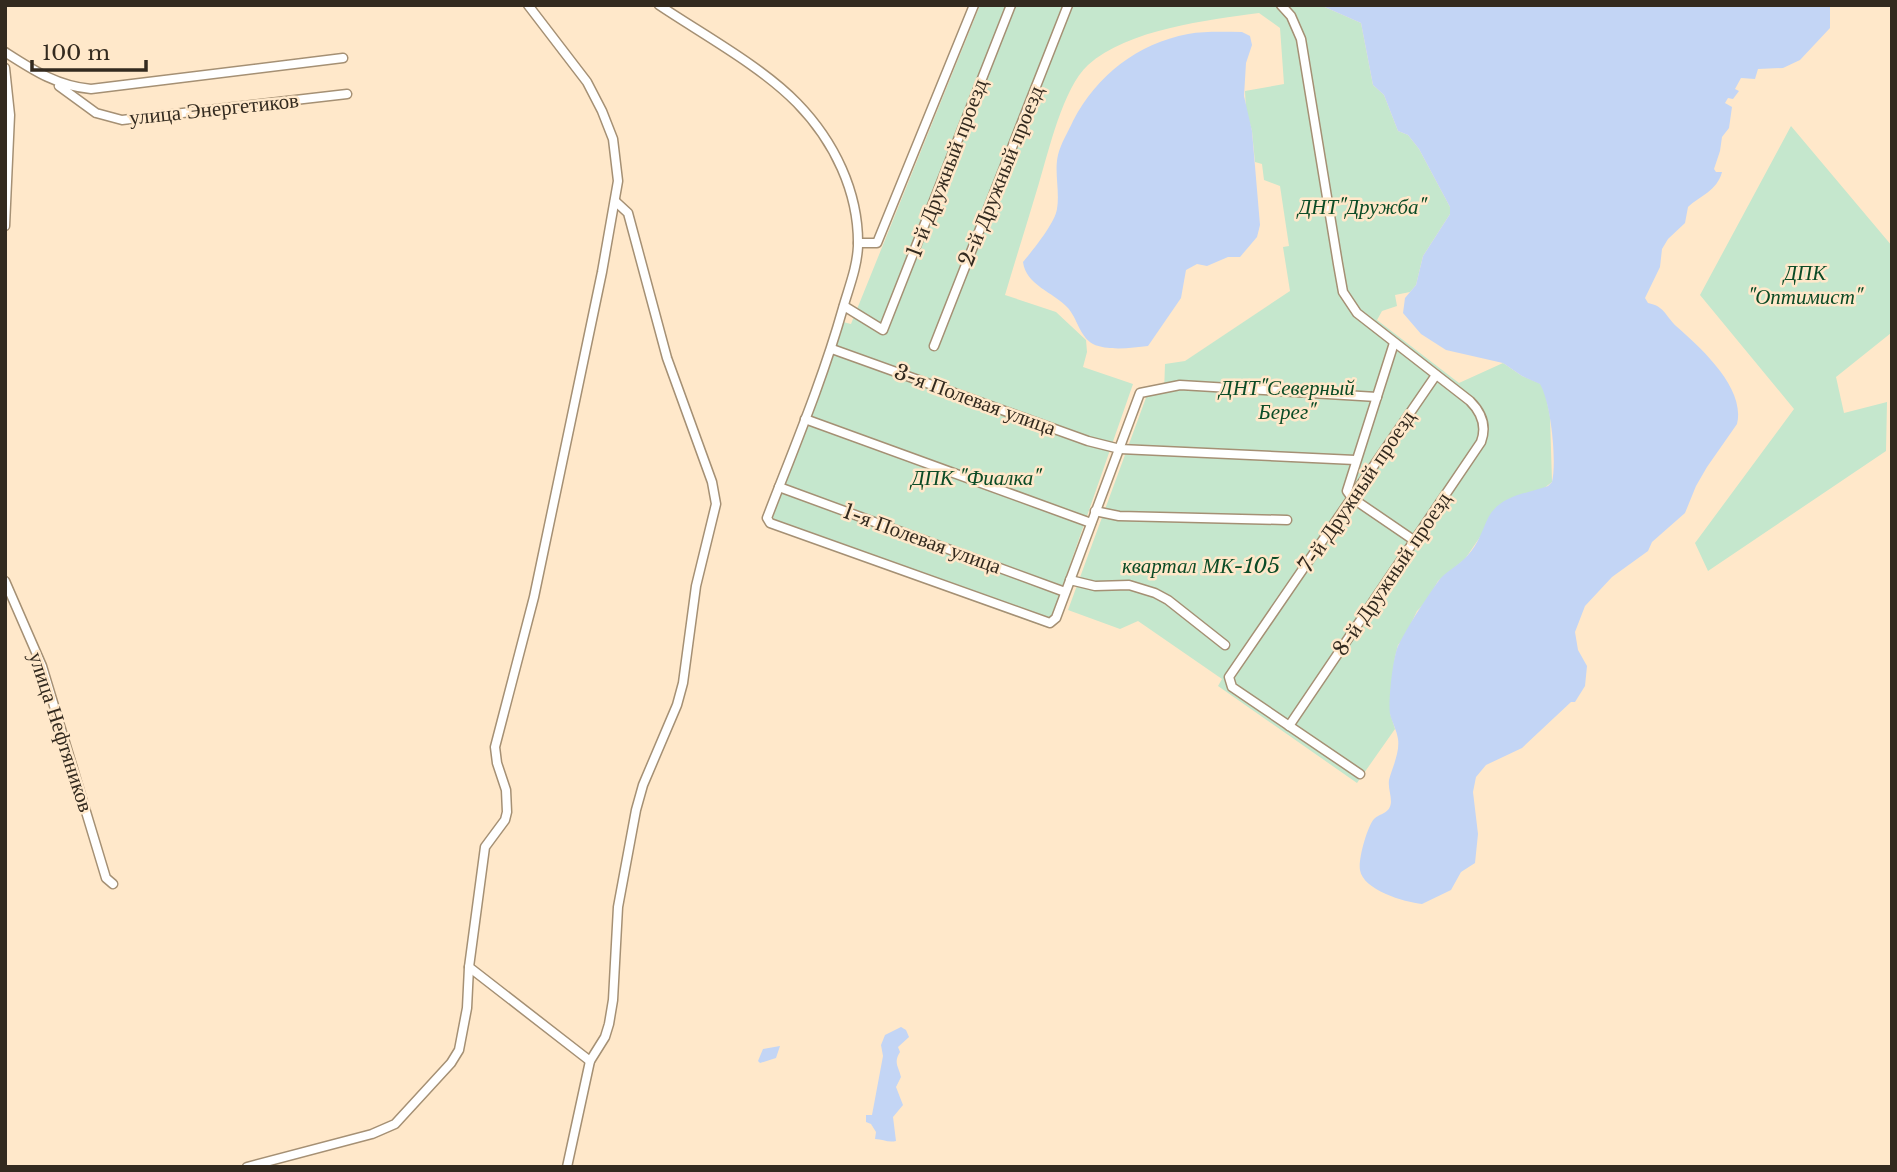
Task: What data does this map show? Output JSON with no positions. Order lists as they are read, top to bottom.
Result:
{
  "streets": {
    "street": [
      "улица Энергетиков",
      "1-й Дружный проезд",
      "2-й Дружный проезд",
      "3-я Полевая улица",
      "7-й Дружный проезд",
      "1-я Полевая улица",
      "8-й Дружный проезд",
      "улица Нефтяников"
    ]
  },
  "crossings": [
    ["7-й Дружный проезд", "8-й Дружный проезд"]
  ],
  "parks": [
    "ДНТ\"Дружба\"",
    "ДПК \"Оптимист\"",
    "ДНТ\"Северный Берег\"",
    "ДПК \"Фиалка\"",
    "квартал МК-105"
  ],
  "scale_bar": "100 m"
}
